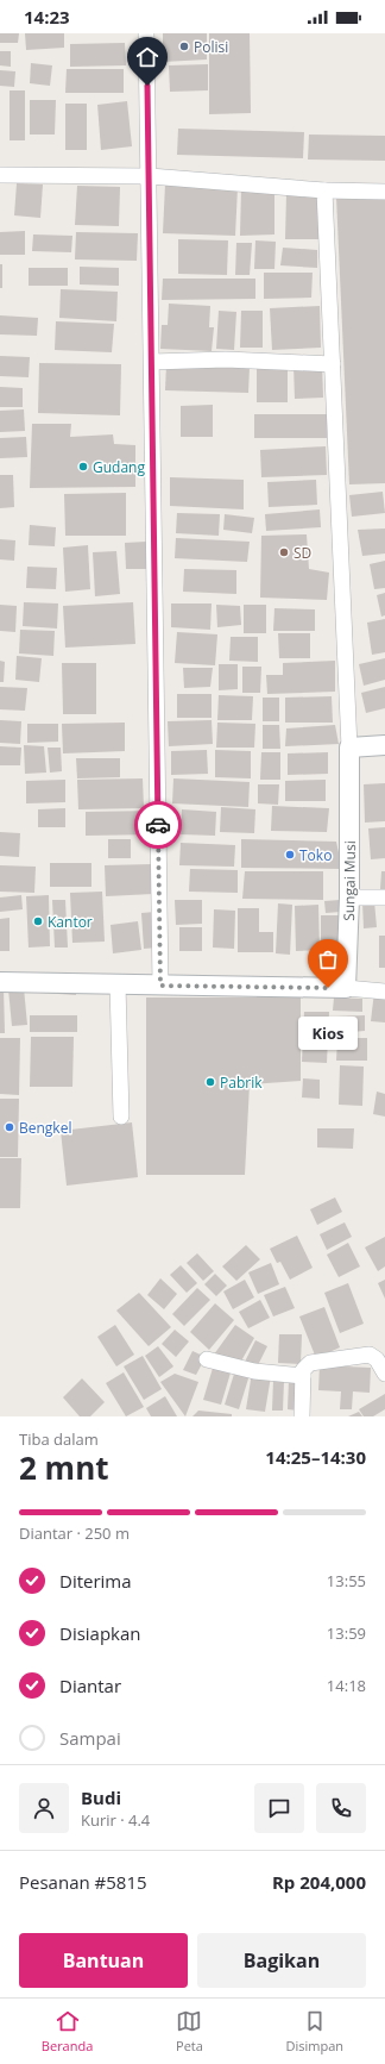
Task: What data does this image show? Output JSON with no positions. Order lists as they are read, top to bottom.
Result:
{
  "streets": {
    "street": ["Sungai Musi"]
  },
  "places": [
    "Polisi",
    "Gudang",
    "SD",
    "Toko",
    "Kantor",
    "Kios",
    "Pabrik",
    "Bengkel"
  ],
  "page": {
    "status": "14:23",
    "bubble": "Kios",
    "heading": ["2 mnt", "Tiba dalam", "14:25–14:30"],
    "panel": [
      "Budi",
      "Kurir · 4.4",
      "Pesanan #5815",
      "Rp 204,000"
    ],
    "bar": "Diantar · 250 m",
    "list": [
      ["Diterima", "13:55"],
      ["Disiapkan", "13:59"],
      ["Diantar", "14:18"],
      "Sampai"
    ],
    "buttons": ["Bantuan", "Bagikan"],
    "tabs": ["Beranda", "Peta", "Disimpan"]
  }
}
